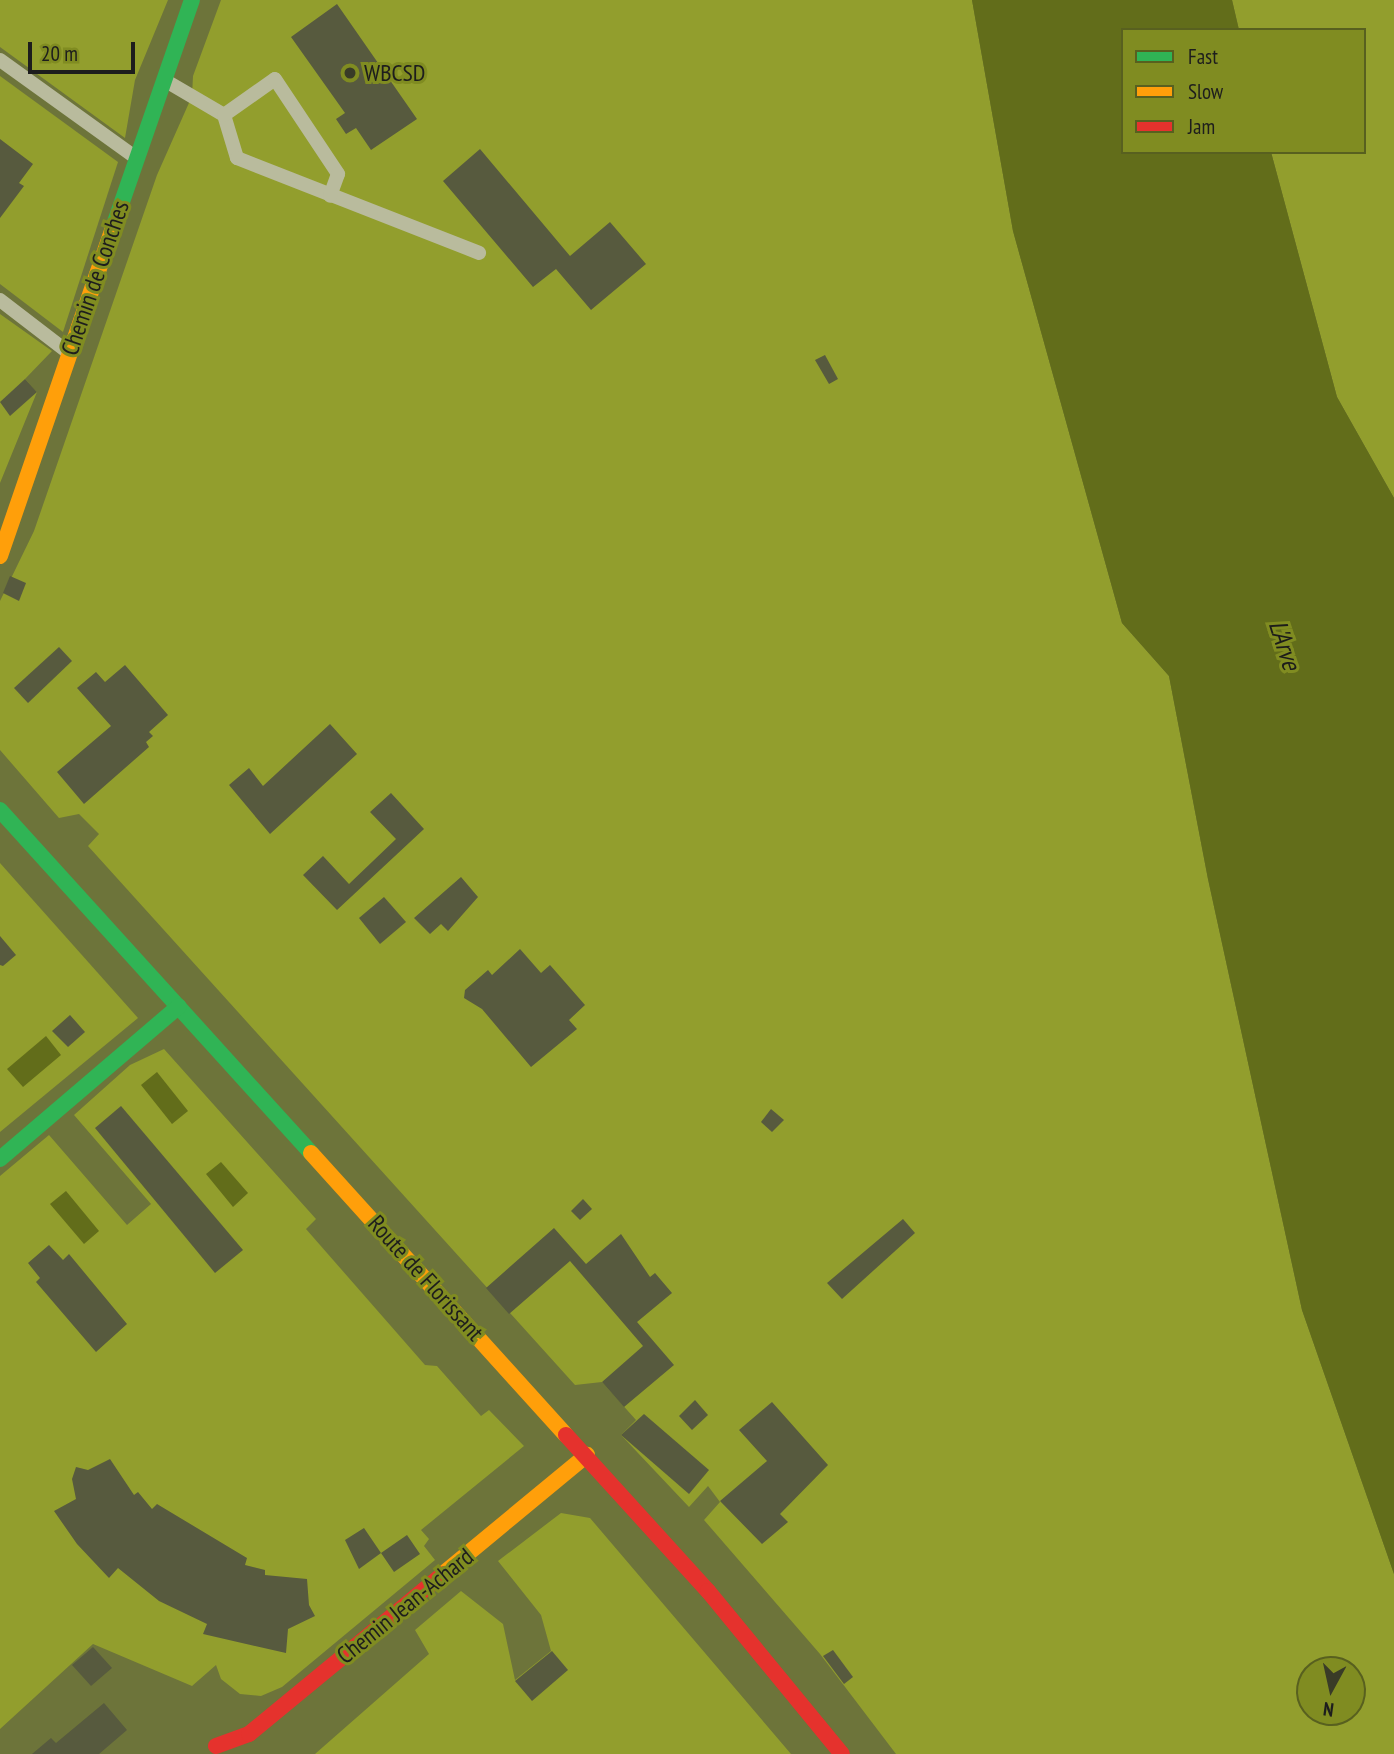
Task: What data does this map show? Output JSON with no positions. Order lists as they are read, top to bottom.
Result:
{
  "streets": {
    "street": ["Chemin de Conches", "Route de Florissant", "Chemin Jean-Achard"]
  },
  "crossings": [
    ["Route de Florissant", "Chemin Jean-Achard"]
  ],
  "water": ["L'Arve"],
  "places": ["WBCSD"],
  "legend": ["Fast", "Slow", "Jam"],
  "scale_bar": "20 m",
  "north": "bottom"
}
